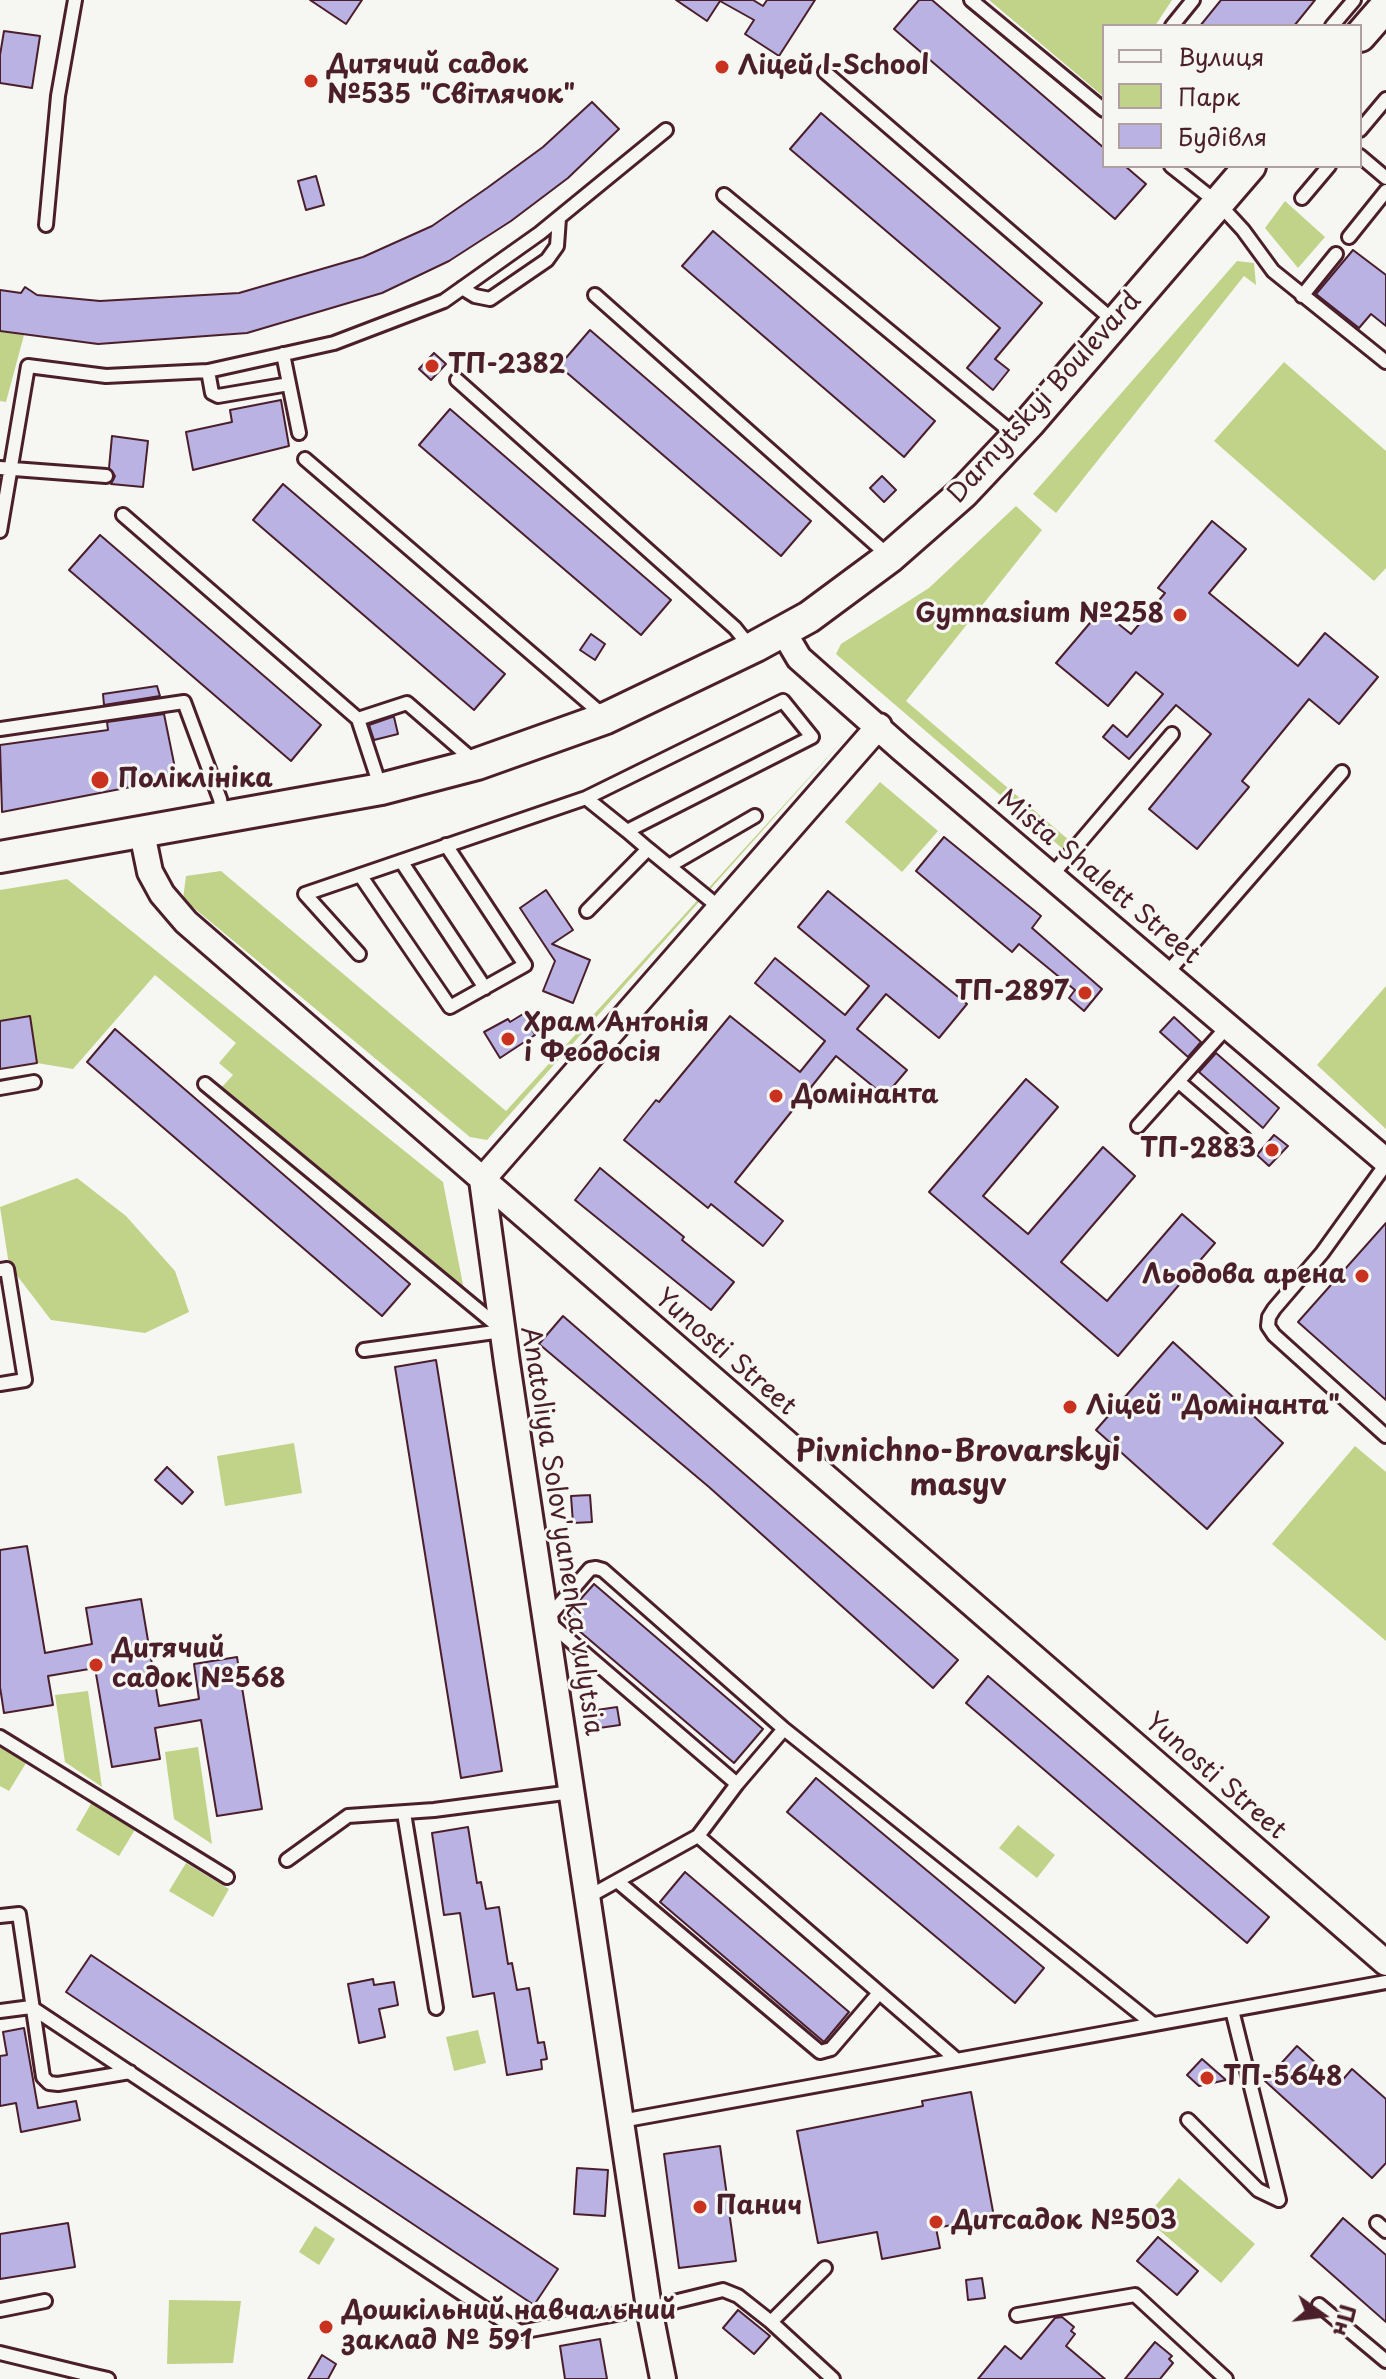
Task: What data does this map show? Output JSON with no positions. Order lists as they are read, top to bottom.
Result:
{
  "streets": {
    "street": [
      "Darnytskyi Boulevard",
      "Mista Shalett Street",
      "Yunosti Street",
      "Anatoliya Solov'yanenka vulytsia"
    ]
  },
  "crossings": [
    ["Darnytskyi Boulevard", "Mista Shalett Street"],
    ["Yunosti Street", "Anatoliya Solov'yanenka vulytsia"]
  ],
  "districts": ["Pivnichno-Brovarskyi masyv"],
  "places": [
    "Ліцей I-School",
    "Дитячий садок №535 \"Світлячок\"",
    "ТП-2382",
    "Gymnasium №258",
    "Поліклініка",
    "ТП-2897",
    "Храм Антонія і Феодосія",
    "Домінанта",
    "ТП-2883",
    "Льодова арена",
    "Ліцей \"Домінанта\"",
    "Дитячий садок №568",
    "ТП-5648",
    "Панич",
    "Дитсадок №503",
    "Дошкільний навчальний заклад № 591"
  ],
  "legend": ["Вулиця", "Парк", "Будівля"],
  "north": "right"
}
